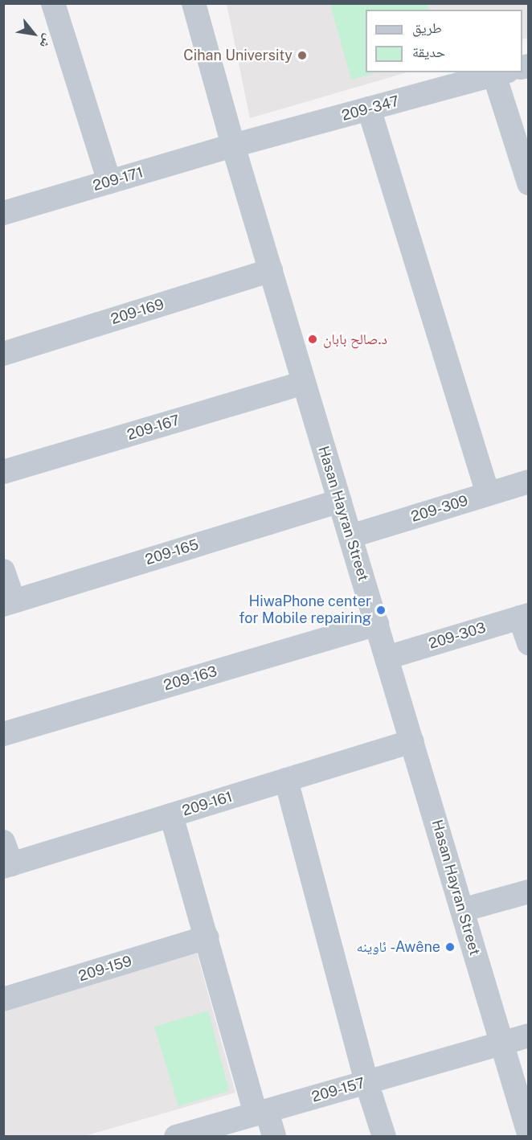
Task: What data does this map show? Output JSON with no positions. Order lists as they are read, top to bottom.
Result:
{
  "streets": {
    "street": [
      "209-347",
      "209-171",
      "209-169",
      "209-167",
      "209-309",
      "Hasan Hayran Street",
      "209-165",
      "209-303",
      "209-163",
      "209-161",
      "209-159",
      "209-157"
    ]
  },
  "crossings": [
    ["209-347", "209-171"],
    ["209-347", "Hasan Hayran Street"],
    ["209-171", "Hasan Hayran Street"],
    ["209-169", "Hasan Hayran Street"],
    ["209-167", "Hasan Hayran Street"],
    ["209-309", "Hasan Hayran Street"],
    ["Hasan Hayran Street", "209-165"],
    ["Hasan Hayran Street", "209-303"],
    ["Hasan Hayran Street", "209-163"],
    ["Hasan Hayran Street", "209-161"],
    ["Hasan Hayran Street", "209-157"]
  ],
  "places": [
    "Cihan University",
    "د.صالح بابان",
    "HiwaPhone center for Mobile repairing",
    "ئاوینە - Awêne"
  ],
  "legend": ["طريق", "حديقة"],
  "north": "bottom right"
}
